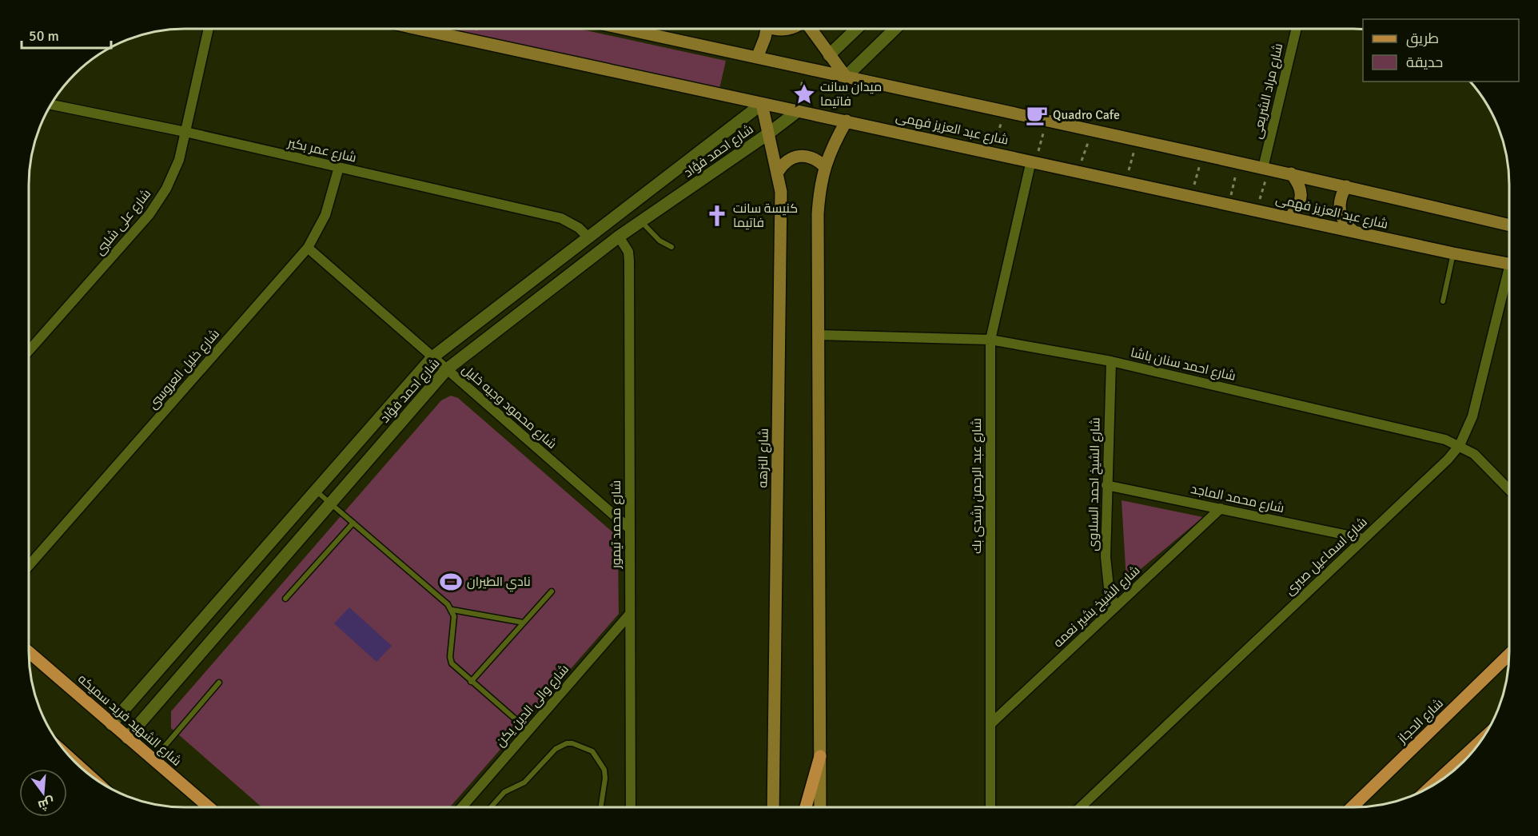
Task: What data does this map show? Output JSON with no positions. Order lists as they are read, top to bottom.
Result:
{
  "streets": {
    "main road": [
      "شارع عبد العزيز فهمى",
      "شارع النزهه",
      "شارع الشهيد فريد سميكه",
      "شارع الحجاز"
    ],
    "street": [
      "شارع مراد الشريعى",
      "شارع عمر بكير",
      "شارع احمد فؤاد",
      "شارع على شلبى",
      "شارع احمد سنان باشا",
      "شارع خليل العروسى",
      "شارع محمود وجيه خليل",
      "شارع الشيخ احمد السلاوى",
      "شارع عبد الرحمن رشدى بك",
      "شارع محمد الماجد",
      "شارع محمد تيمور",
      "شارع اسماعيل صبرى",
      "شارع الشيخ بشير نعمه",
      "شارع والى الدين يكن"
    ]
  },
  "crossings": [
    ["شارع مراد الشريعى", "شارع عبد العزيز فهمى"],
    ["شارع عبد العزيز فهمى", "شارع احمد فؤاد"],
    ["شارع عبد العزيز فهمى", "شارع النزهه"],
    ["شارع عبد العزيز فهمى", "شارع عبد الرحمن رشدى بك"],
    ["شارع عمر بكير", "شارع احمد فؤاد"],
    ["شارع عمر بكير", "شارع على شلبى"],
    ["شارع عمر بكير", "شارع خليل العروسى"],
    ["شارع احمد فؤاد", "شارع محمود وجيه خليل"],
    ["شارع احمد فؤاد", "شارع النزهه"],
    ["شارع احمد فؤاد", "شارع محمد تيمور"],
    ["شارع احمد فؤاد", "شارع الشهيد فريد سميكه"],
    ["شارع احمد سنان باشا", "شارع الشيخ احمد السلاوى"],
    ["شارع احمد سنان باشا", "شارع عبد الرحمن رشدى بك"],
    ["شارع احمد سنان باشا", "شارع اسماعيل صبرى"],
    ["شارع خليل العروسى", "شارع محمود وجيه خليل"],
    ["شارع محمود وجيه خليل", "شارع محمد تيمور"],
    ["شارع الشيخ احمد السلاوى", "شارع محمد الماجد"],
    ["شارع الشيخ احمد السلاوى", "شارع الشيخ بشير نعمه"],
    ["شارع عبد الرحمن رشدى بك", "شارع الشيخ بشير نعمه"],
    ["شارع محمد الماجد", "شارع اسماعيل صبرى"],
    ["شارع محمد الماجد", "شارع الشيخ بشير نعمه"],
    ["شارع محمد تيمور", "شارع والى الدين يكن"]
  ],
  "places": {
    "place": ["ميدان سانت فاتيما"],
    "cafe": ["Quadro Cafe"],
    "church": ["كنيسة سانت فاتيما"],
    "sports": ["نادي الطيران"]
  },
  "legend": ["طريق", "حديقة"],
  "scale_bar": "50 m",
  "north": "bottom"
}
